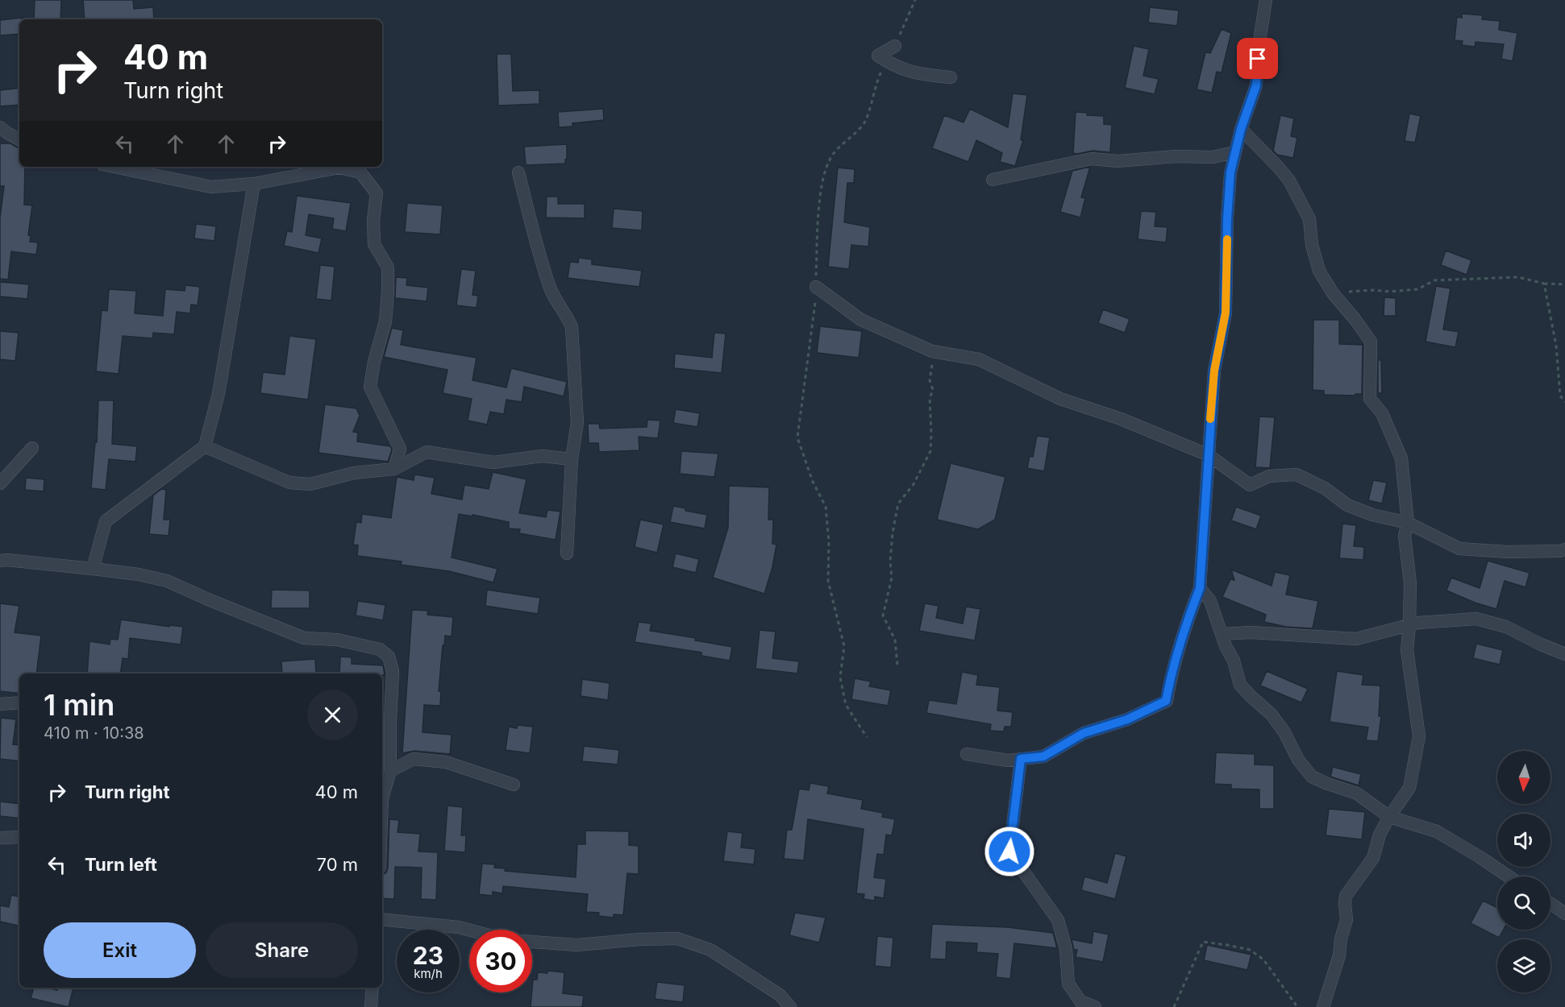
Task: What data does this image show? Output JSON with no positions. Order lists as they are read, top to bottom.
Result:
{
  "north": "bottom",
  "page": {
    "turn": ["40 m", "Turn right"],
    "heading": ["1 min", "410 m · 10:38"],
    "list": [
      {
        "name": "Turn right",
        "value": "40 m"
      },
      {
        "name": "Turn left",
        "value": "70 m"
      }
    ],
    "buttons": ["Exit", "Share"],
    "speed": "23 km/h",
    "limit": "30"
  }
}
